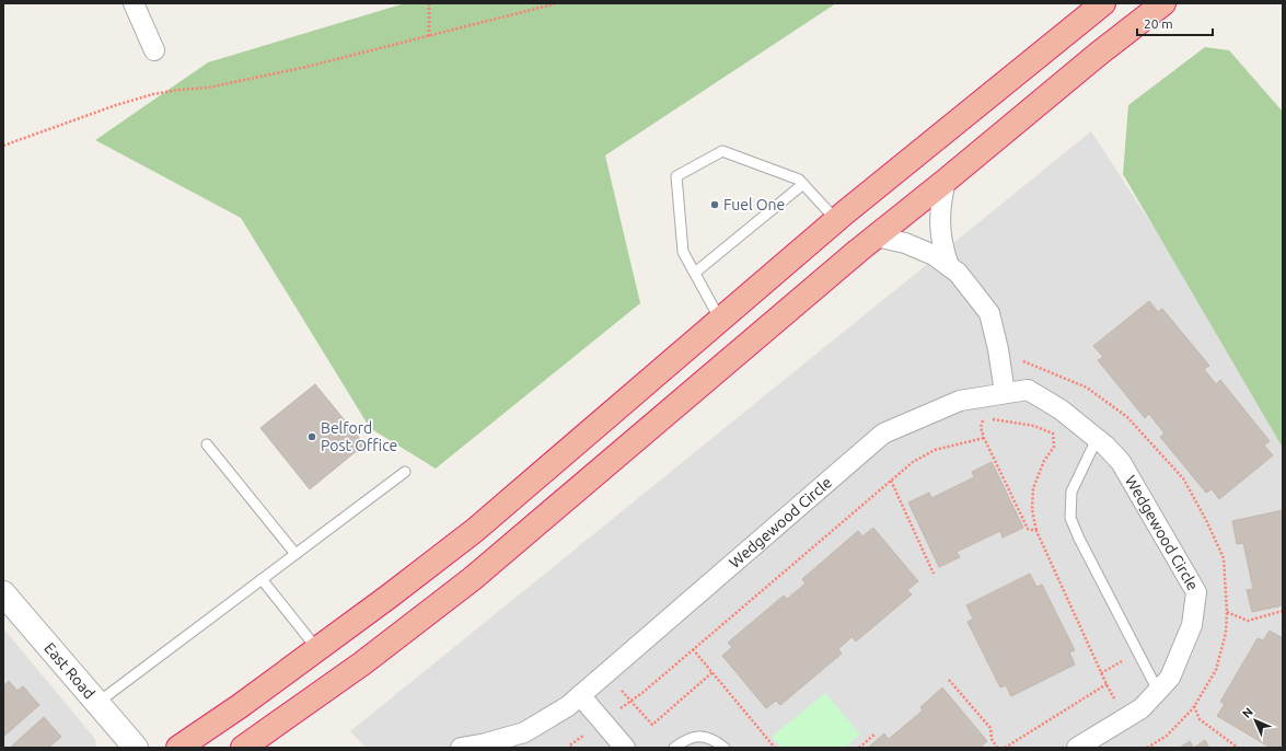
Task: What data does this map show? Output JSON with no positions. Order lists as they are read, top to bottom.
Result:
{
  "streets": {
    "street": ["Wedgewood Circle", "East Road"]
  },
  "places": ["Fuel One", "Belford Post Office"],
  "scale_bar": "20 m",
  "north": "top left"
}
